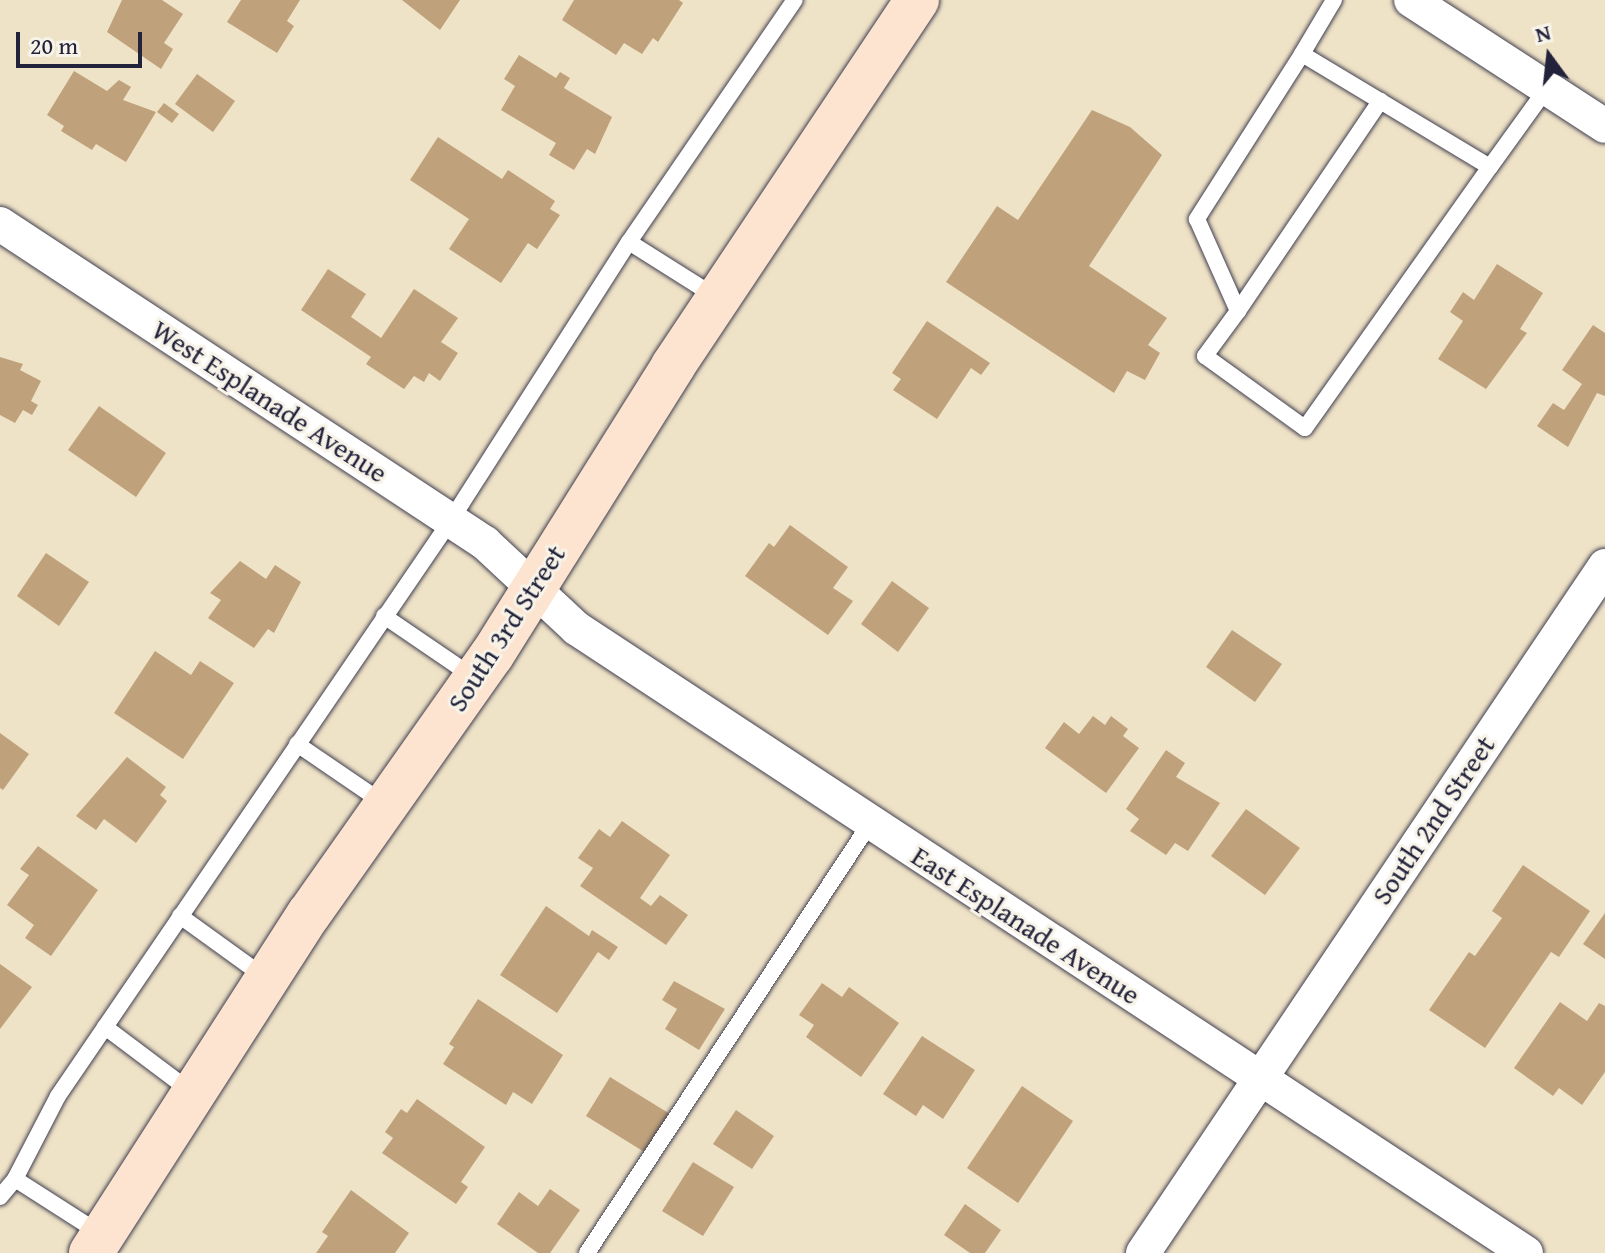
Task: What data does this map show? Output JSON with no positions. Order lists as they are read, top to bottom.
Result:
{
  "streets": {
    "street": [
      "West Esplanade Avenue",
      "South 3rd Street",
      "South 2nd Street",
      "East Esplanade Avenue"
    ]
  },
  "crossings": [
    ["West Esplanade Avenue", "South 3rd Street"],
    ["West Esplanade Avenue", "East Esplanade Avenue"],
    ["South 3rd Street", "East Esplanade Avenue"],
    ["South 2nd Street", "East Esplanade Avenue"]
  ],
  "scale_bar": "20 m",
  "north": "top"
}
